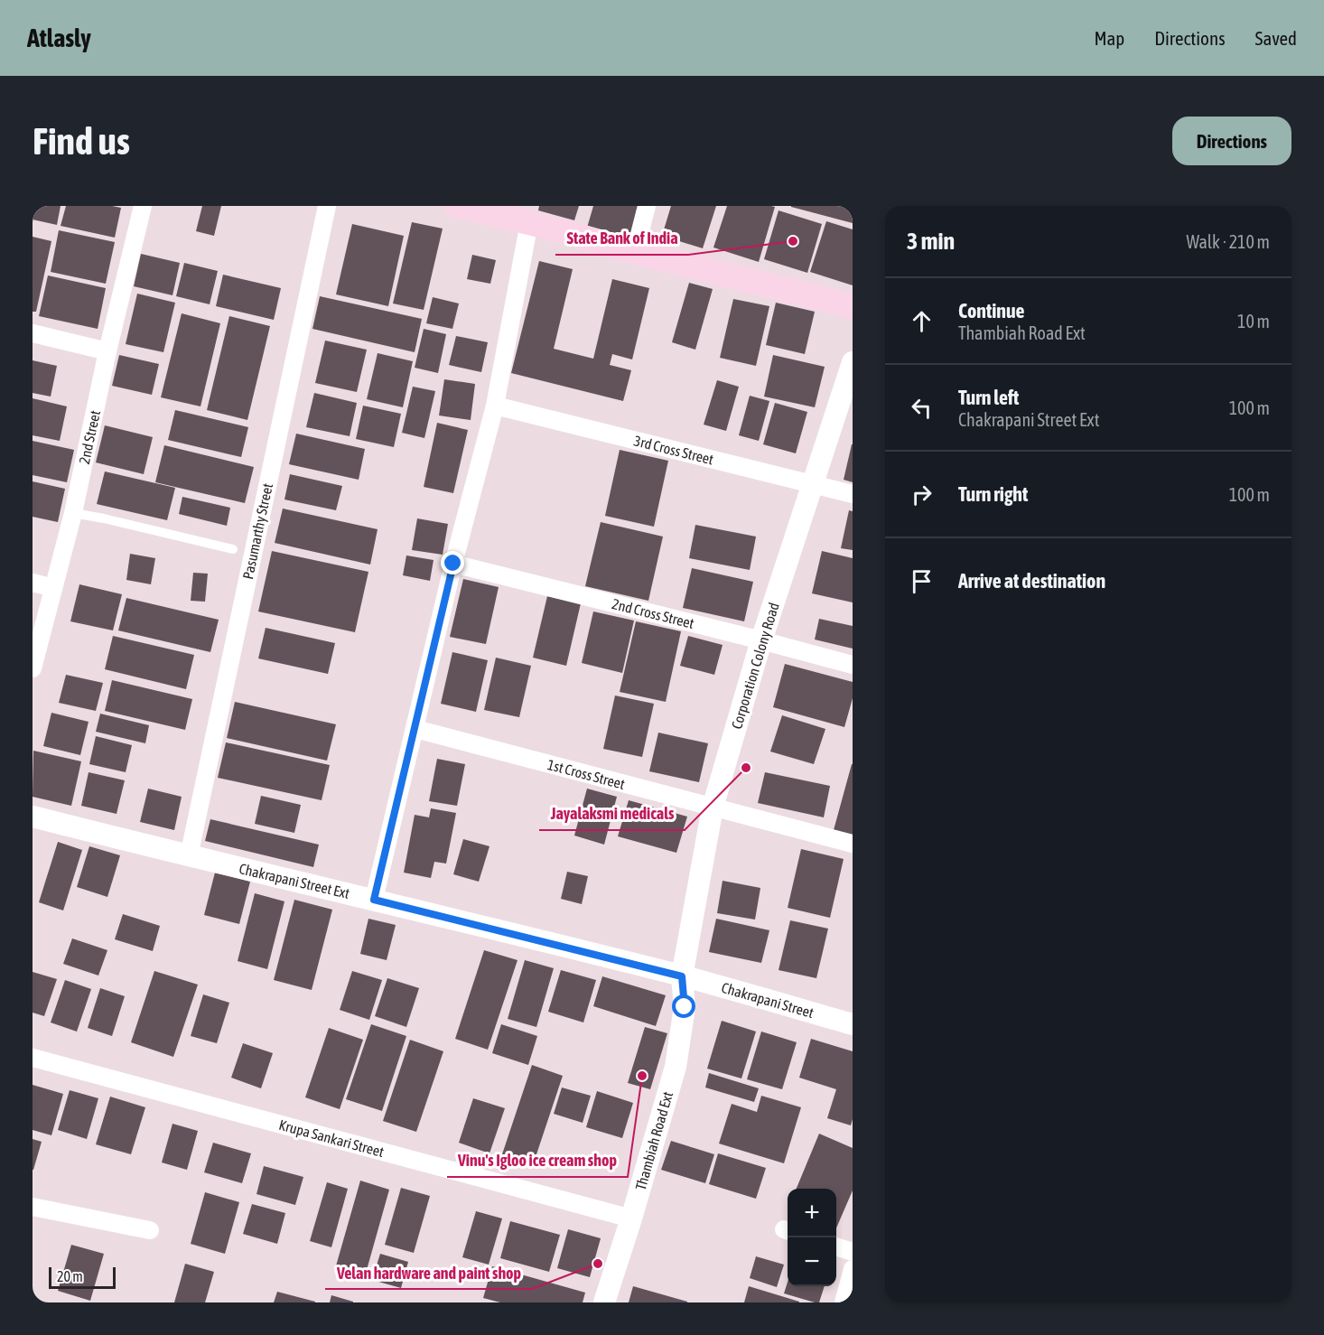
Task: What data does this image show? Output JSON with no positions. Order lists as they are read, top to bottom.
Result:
{
  "streets": {
    "street": [
      "2nd Street",
      "3rd Cross Street",
      "Pasumarthy Street",
      "2nd Cross Street",
      "Corporation Colony Road",
      "1st Cross Street",
      "Chakrapani Street Ext",
      "Chakrapani Street",
      "Krupa Sankari Street",
      "Thambiah Road Ext"
    ]
  },
  "crossings": [
    ["3rd Cross Street", "Corporation Colony Road"],
    ["Pasumarthy Street", "Chakrapani Street Ext"],
    ["2nd Cross Street", "Corporation Colony Road"],
    ["Corporation Colony Road", "1st Cross Street"],
    ["Corporation Colony Road", "Chakrapani Street Ext"],
    ["Corporation Colony Road", "Chakrapani Street"],
    ["Corporation Colony Road", "Thambiah Road Ext"],
    ["Chakrapani Street Ext", "Chakrapani Street"],
    ["Chakrapani Street Ext", "Thambiah Road Ext"],
    ["Chakrapani Street", "Thambiah Road Ext"],
    ["Krupa Sankari Street", "Thambiah Road Ext"]
  ],
  "places": [
    "State Bank of India",
    "Jayalaksmi medicals",
    "Vinu's Igloo ice cream shop",
    "Velan hardware and paint shop"
  ],
  "scale_bar": "20 m",
  "page": {
    "header": "Atlasly",
    "nav": ["Map", "Directions", "Saved"],
    "buttons": "Directions",
    "title": "Find us",
    "heading": ["3 min", "Walk · 210 m"],
    "list": [
      ["Continue", "Thambiah Road Ext", "10 m"],
      ["Turn left", "Chakrapani Street Ext", "100 m"],
      ["Turn right", "100 m"],
      "Arrive at destination"
    ],
    "map_buttons": ["+", "−"],
    "scale": "20 m"
  }
}
